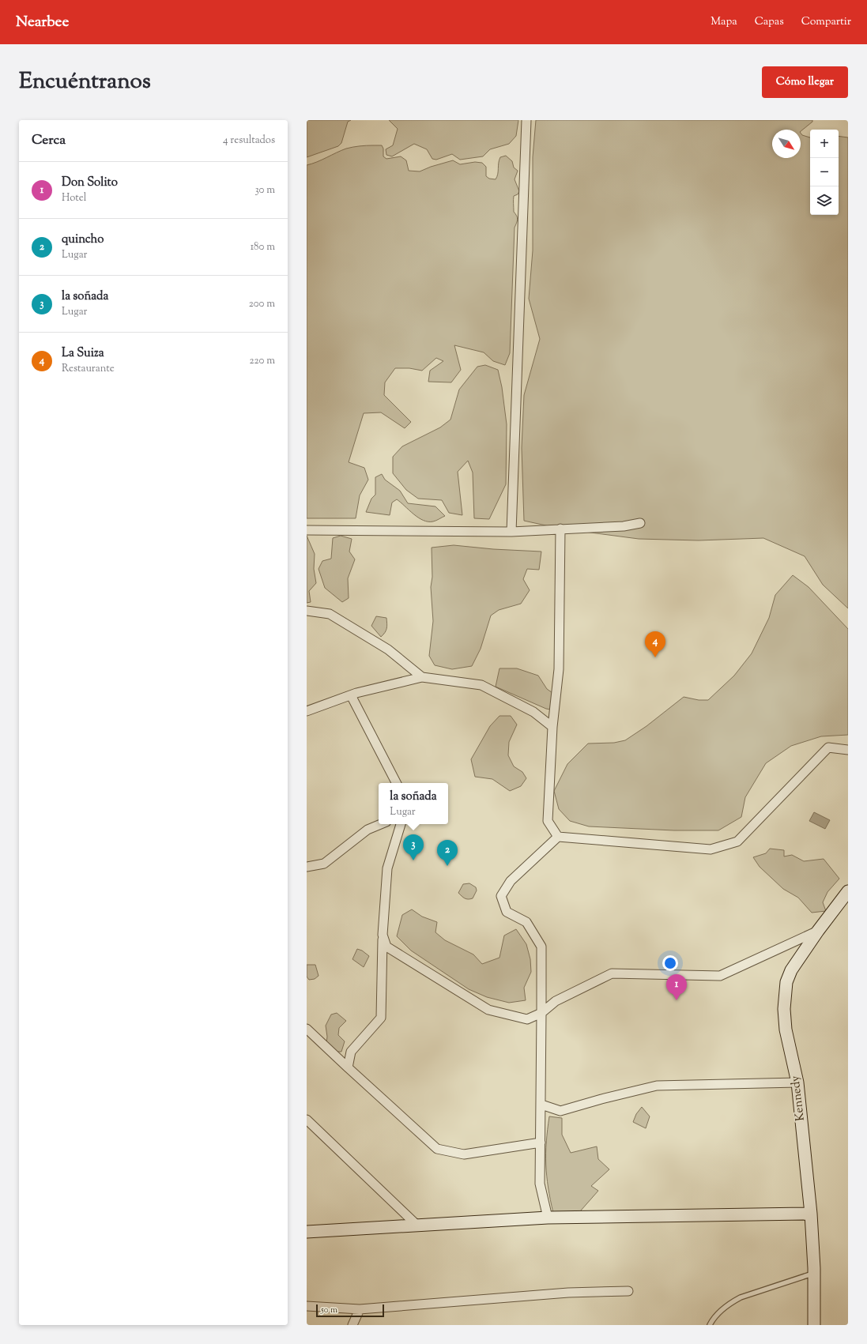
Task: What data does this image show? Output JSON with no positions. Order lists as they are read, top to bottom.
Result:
{
  "streets": {
    "street": ["Kennedy"]
  },
  "scale_bar": "50 m",
  "north": "bottom right",
  "page": {
    "header": "Nearbee",
    "nav": ["Mapa", "Capas", "Compartir"],
    "title": "Encuéntranos",
    "buttons": "Cómo llegar",
    "heading": ["Cerca", "4 resultados"],
    "map_buttons": ["+", "−"],
    "list": [
      {
        "mark": "1",
        "name": "Don Solito",
        "note": "Hotel",
        "value": "30 m"
      },
      {
        "mark": "2",
        "name": "quincho",
        "note": "Lugar",
        "value": "180 m"
      },
      {
        "mark": "3",
        "name": "la soñada",
        "note": "Lugar",
        "value": "200 m"
      },
      {
        "mark": "4",
        "name": "La Suiza",
        "note": "Restaurante",
        "value": "220 m"
      }
    ],
    "pins": [
      "4",
      "3",
      "2",
      "1"
    ],
    "popup": ["la soñada", "Lugar"],
    "scale": "50 m"
  }
}
